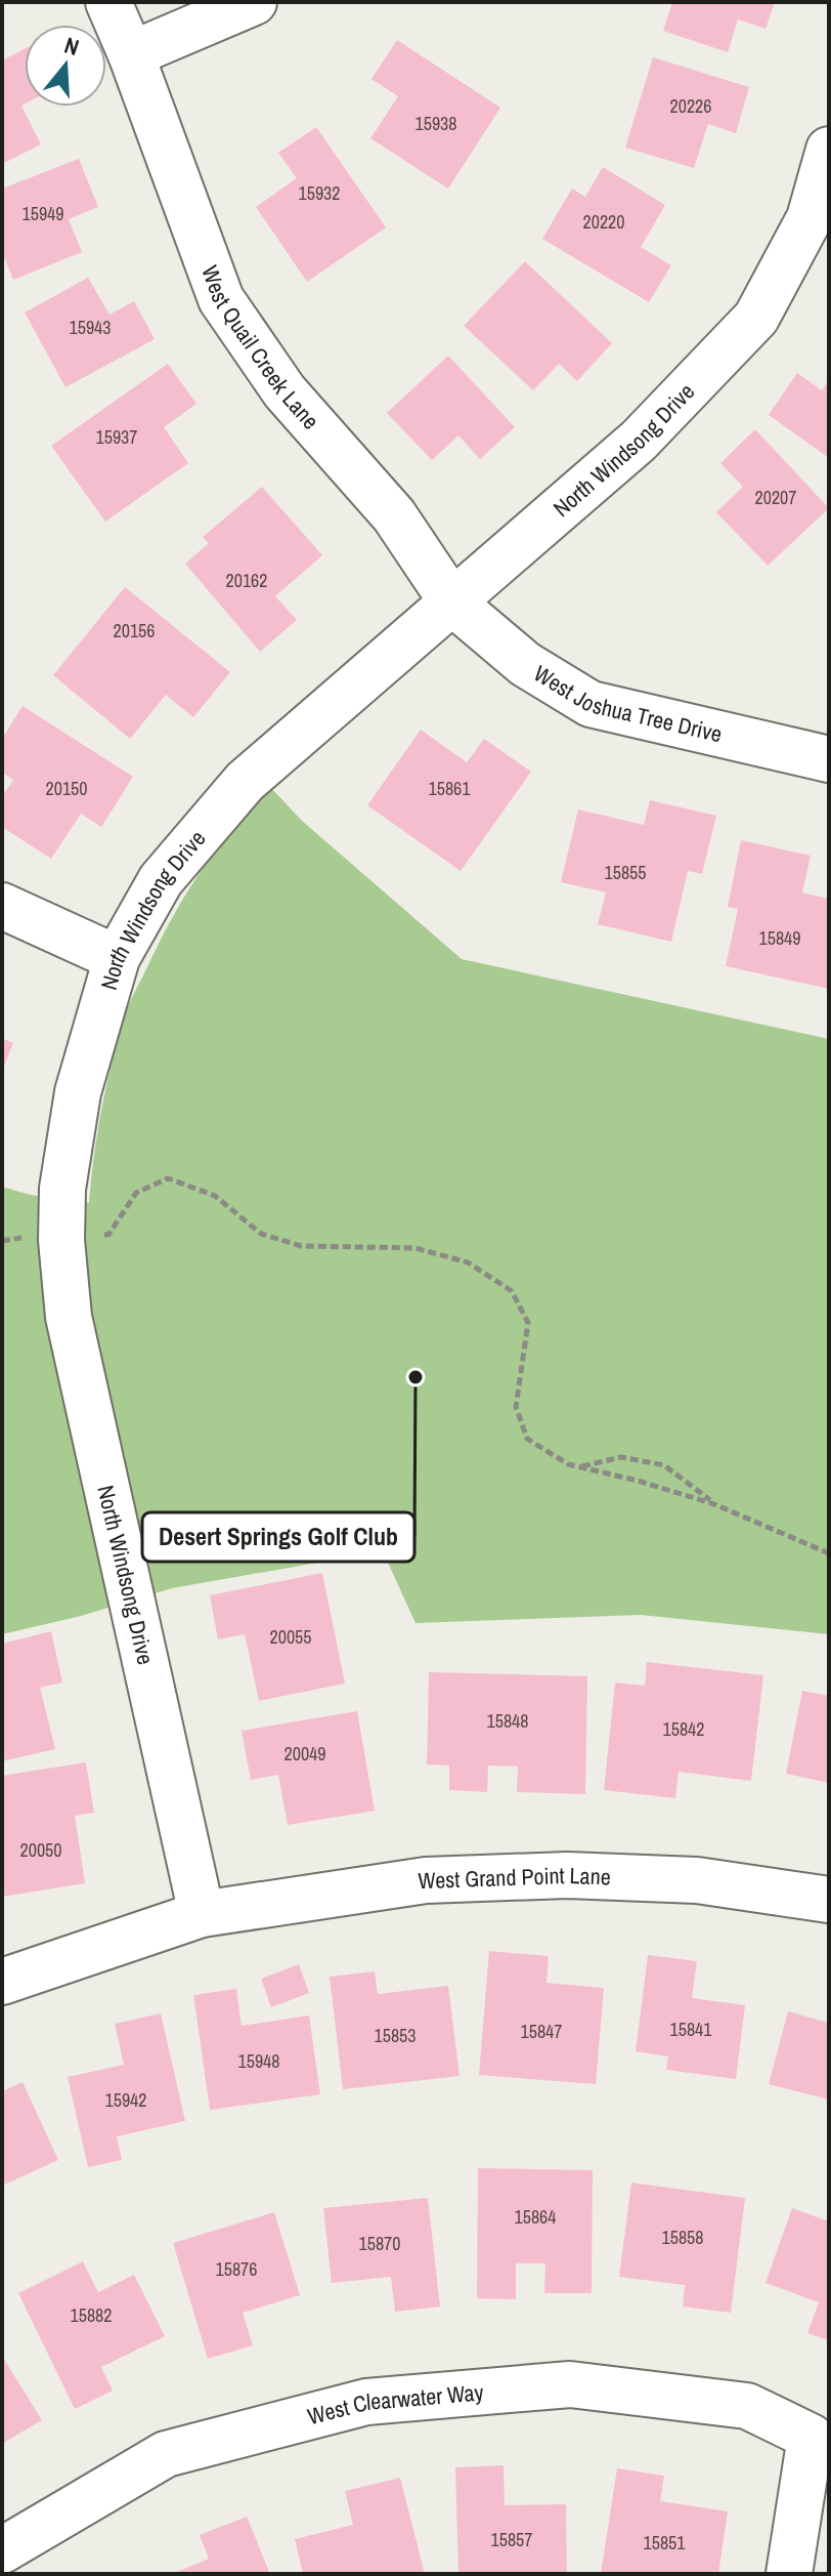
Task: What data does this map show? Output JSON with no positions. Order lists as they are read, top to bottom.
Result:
{
  "streets": {
    "street": [
      "West Quail Creek Lane",
      "North Windsong Drive",
      "West Joshua Tree Drive",
      "West Grand Point Lane",
      "West Clearwater Way"
    ]
  },
  "crossings": [
    ["West Quail Creek Lane", "North Windsong Drive"],
    ["West Quail Creek Lane", "West Joshua Tree Drive"],
    ["North Windsong Drive", "West Joshua Tree Drive"],
    ["North Windsong Drive", "West Grand Point Lane"]
  ],
  "places": ["Desert Springs Golf Club"],
  "house_numbers": [
    "20226",
    "15938",
    "15932",
    "15949",
    "20220",
    "15943",
    "15937",
    "20207",
    "20162",
    "20156",
    "20150",
    "15861",
    "15855",
    "15849",
    "20055",
    "15848",
    "15842",
    "20049",
    "20050",
    "15841",
    "15847",
    "15853",
    "15948",
    "15942",
    "15864",
    "15858",
    "15870",
    "15876",
    "15882",
    "15857",
    "15851"
  ],
  "north": "top"
}
